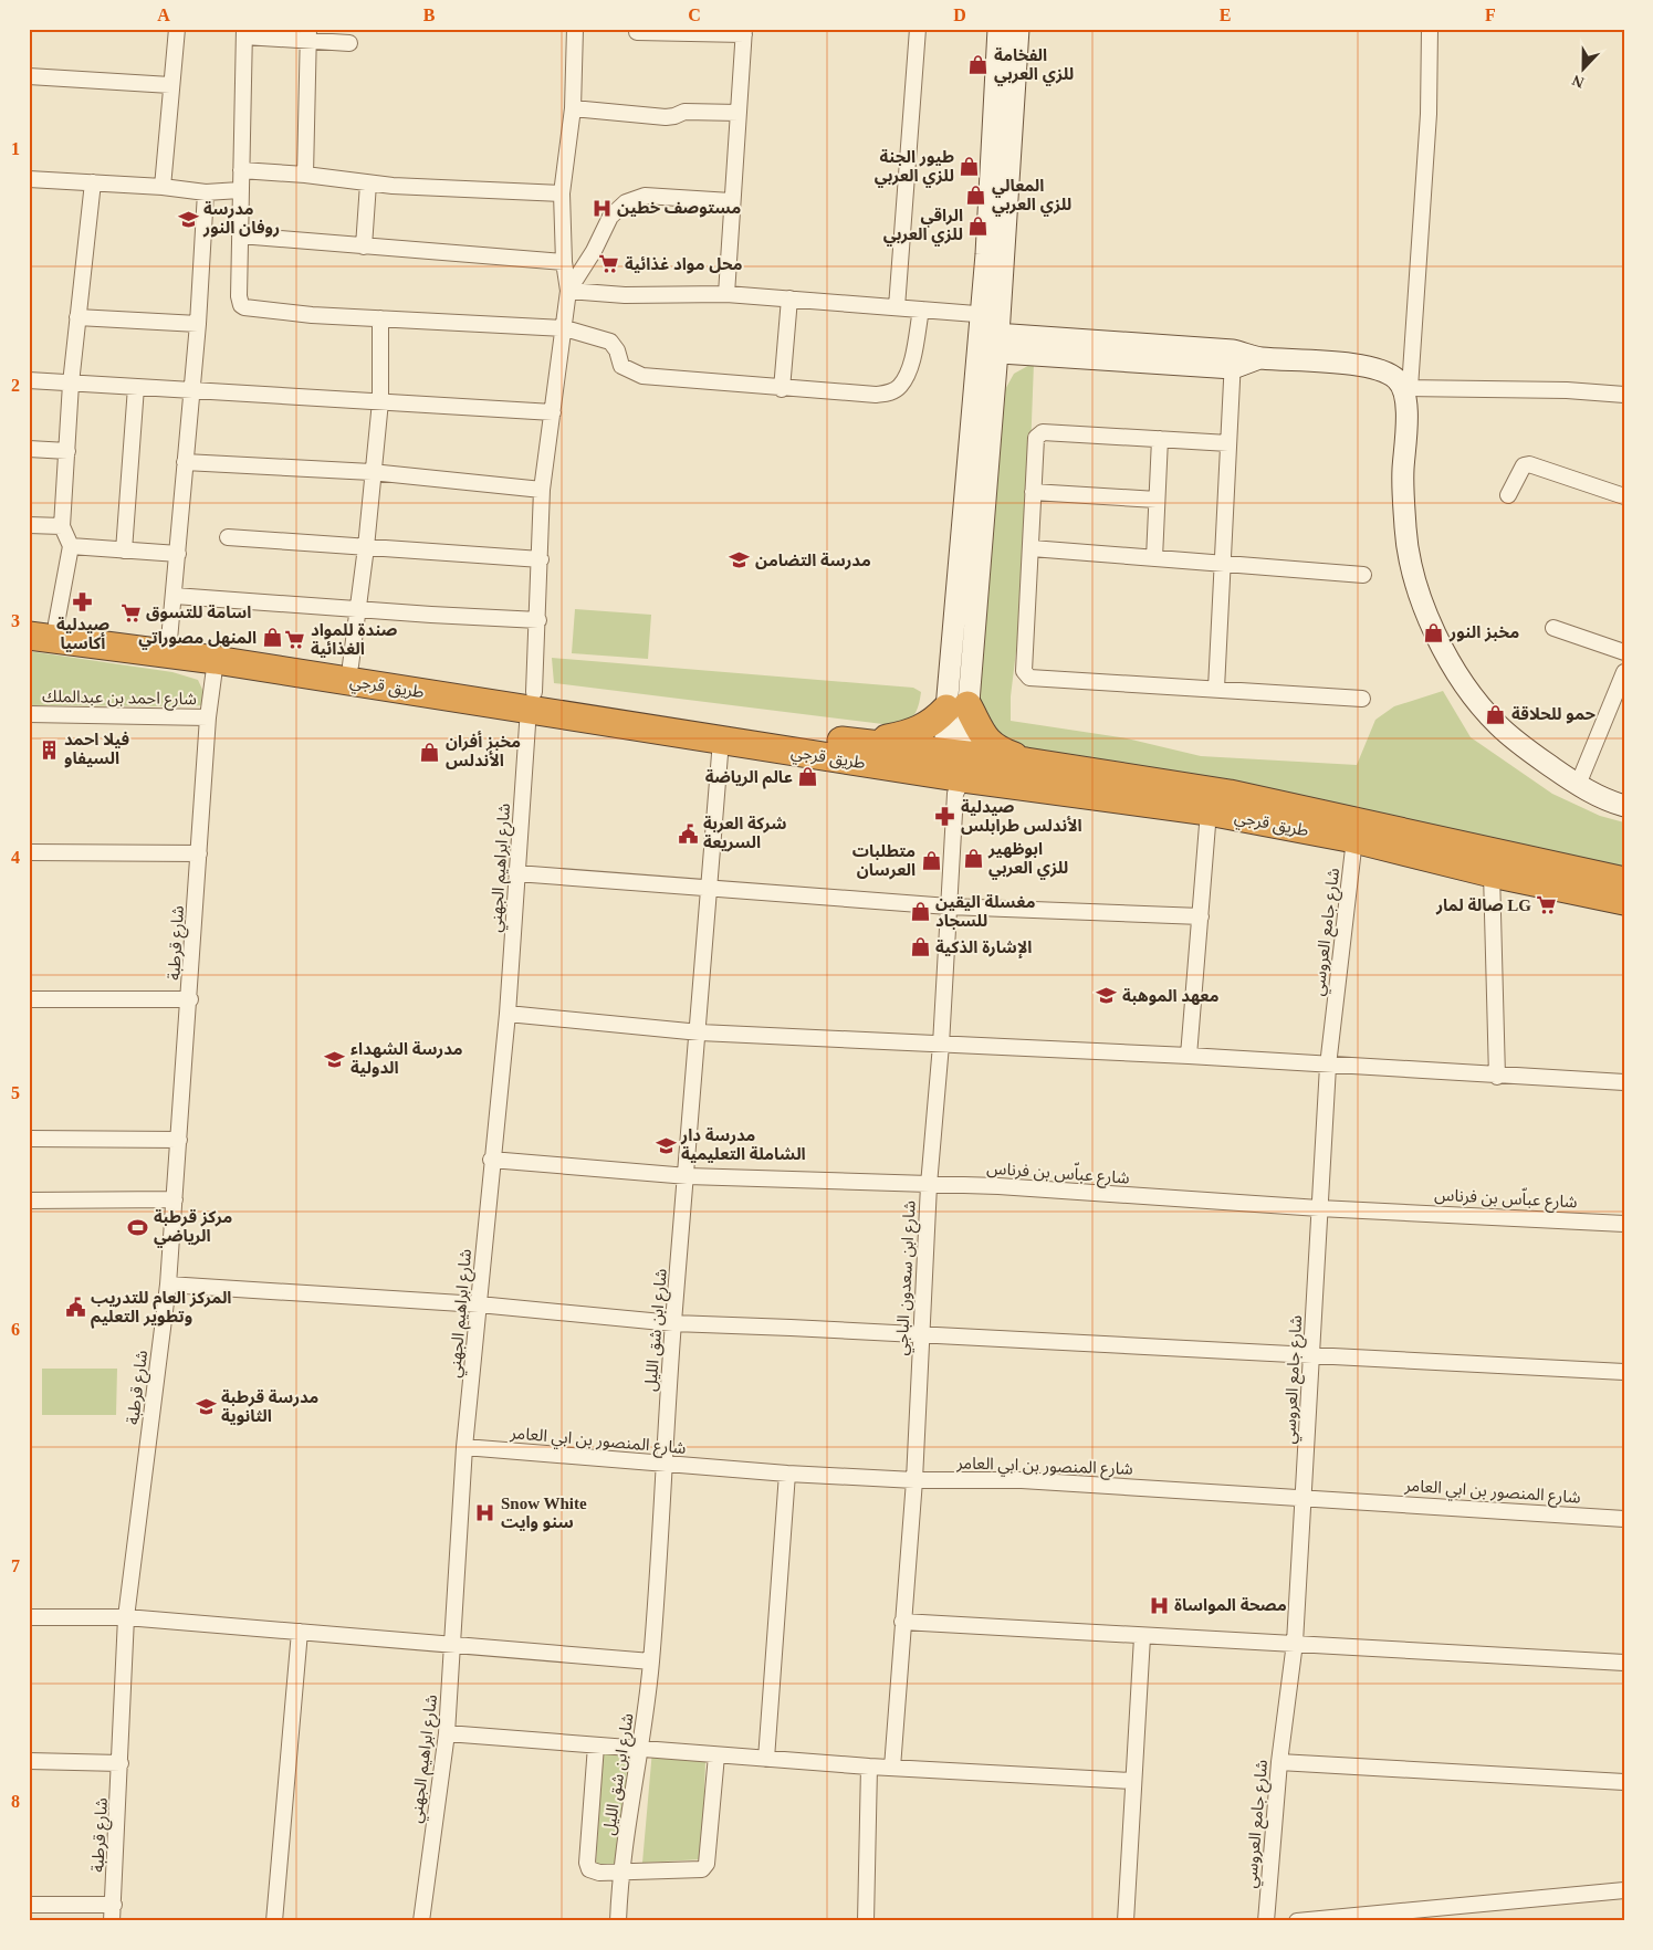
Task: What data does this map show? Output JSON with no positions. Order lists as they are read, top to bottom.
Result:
{
  "streets": {
    "highway": ["طريق قرجي"],
    "street": [
      "شارع احمد بن عبدالملك",
      "شارع ابراهيم الجهني",
      "شارع جامع العروسي",
      "شارع قرطبة",
      "شارع عباّس بن فرناس",
      "شارع ابن سعدون الباجي",
      "شارع ابن شق الليل",
      "شارع المنصور بن ابي العامر"
    ]
  },
  "crossings": [
    ["طريق قرجي", "شارع ابراهيم الجهني"],
    ["طريق قرجي", "شارع جامع العروسي"],
    ["طريق قرجي", "شارع قرطبة"],
    ["طريق قرجي", "شارع ابن سعدون الباجي"],
    ["طريق قرجي", "شارع ابن شق الليل"],
    ["شارع احمد بن عبدالملك", "شارع قرطبة"],
    ["شارع ابراهيم الجهني", "شارع عباّس بن فرناس"],
    ["شارع ابراهيم الجهني", "شارع المنصور بن ابي العامر"],
    ["شارع جامع العروسي", "شارع عباّس بن فرناس"],
    ["شارع جامع العروسي", "شارع المنصور بن ابي العامر"],
    ["شارع عباّس بن فرناس", "شارع ابن سعدون الباجي"],
    ["شارع عباّس بن فرناس", "شارع ابن شق الليل"],
    ["شارع ابن سعدون الباجي", "شارع المنصور بن ابي العامر"],
    ["شارع ابن شق الليل", "شارع المنصور بن ابي العامر"]
  ],
  "places": {
    "shop": [
      "الفخامة للزي العربي",
      "طيور الجنة للزي العربي",
      "المعالي للزي العربي",
      "الراقي للزي العربي",
      "مخبز النور",
      "المنهل مصوراتي",
      "حمو للحلاقة",
      "مخبز أفران الأندلس",
      "عالم الرياضة",
      "ابوظهير للزي العربي",
      "متطلبات العرسان",
      "مغسلة اليقين للسجاد",
      "الإشارة الذكية"
    ],
    "hospital": ["مستوصف خطين", "Snow White سنو وايت", "مصحة المواساة"],
    "school or university": [
      "مدرسة روفان النور",
      "مدرسة التضامن",
      "معهد الموهبة",
      "مدرسة الشهداء الدولية",
      "مدرسة دار الشاملة التعليمية",
      "مدرسة قرطبة الثانوية"
    ],
    "supermarket": [
      "محل مواد غذائية",
      "اسامة للتسوق",
      "صندة للمواد الغذائية",
      "صالة لمار LG"
    ],
    "pharmacy": ["صيدلية أكاسيا", "صيدلية الأندلس طرابلس"],
    "building": ["فيلا احمد السيفاو"],
    "public building": ["شركة العربة السريعة", "المركز العام للتدريب وتطوير التعليم"],
    "sports": ["مركز قرطبة الرياضي"]
  },
  "north": "bottom",
  "grid": {
    "columns": [
      "A",
      "B",
      "C",
      "D",
      "E",
      "F"
    ],
    "rows": [
      "1",
      "2",
      "3",
      "4",
      "5",
      "6",
      "7",
      "8"
    ]
  }
}
